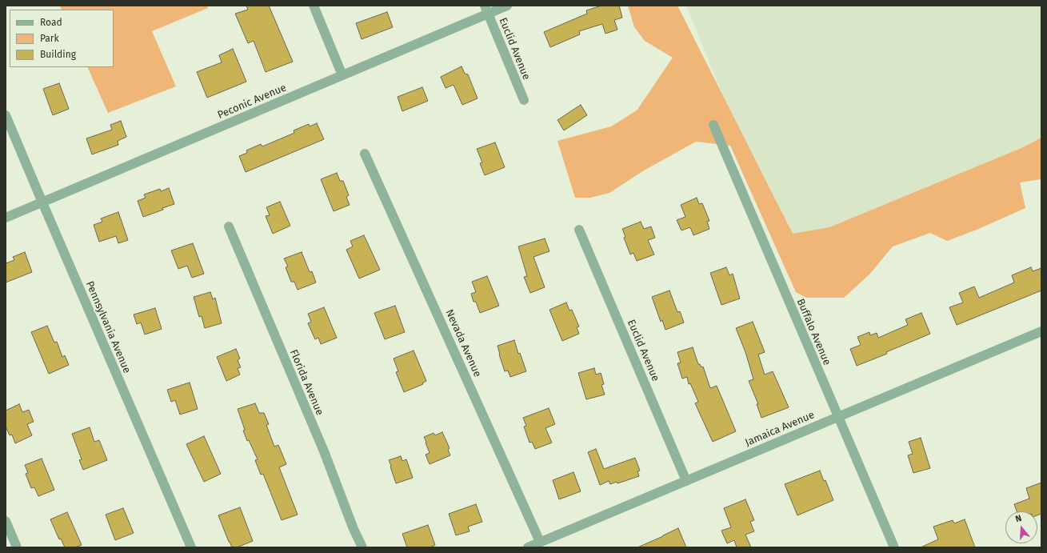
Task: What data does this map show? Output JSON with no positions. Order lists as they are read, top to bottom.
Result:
{
  "streets": {
    "street": [
      "Euclid Avenue",
      "Peconic Avenue",
      "Pennsylvania Avenue",
      "Buffalo Avenue",
      "Nevada Avenue",
      "Florida Avenue",
      "Jamaica Avenue"
    ]
  },
  "crossings": [
    ["Euclid Avenue", "Peconic Avenue"],
    ["Euclid Avenue", "Jamaica Avenue"],
    ["Peconic Avenue", "Pennsylvania Avenue"],
    ["Buffalo Avenue", "Jamaica Avenue"],
    ["Nevada Avenue", "Jamaica Avenue"]
  ],
  "legend": ["Road", "Park", "Building"],
  "north": "top"
}
